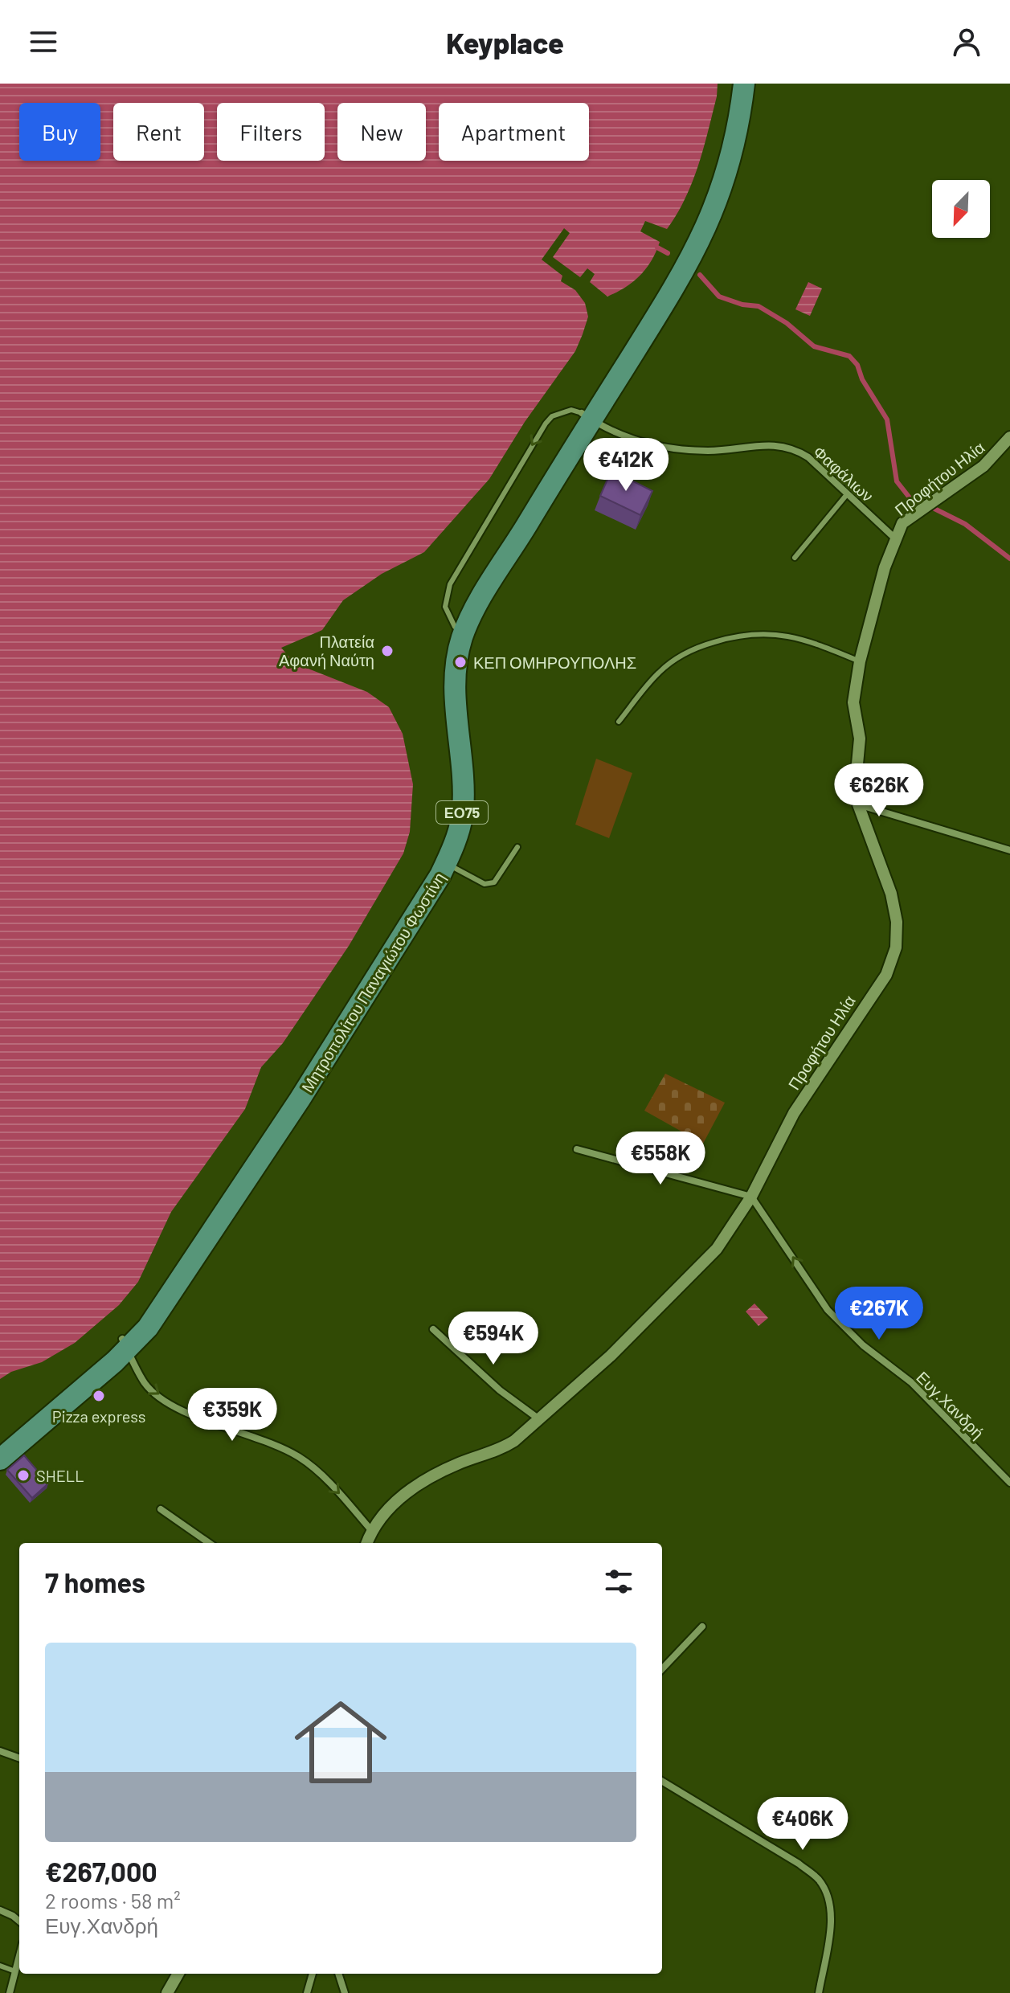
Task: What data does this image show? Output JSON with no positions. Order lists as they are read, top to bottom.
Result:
{
  "streets": {
    "main road": ["ΕΟ75", "Μητροπολίτου Παναγιώτου Φωστίνη"],
    "street": ["Φαφάλιων", "Προφήτου Ηλία", "Ευγ.Χανδρή"]
  },
  "crossings": [
    ["Φαφάλιων", "Προφήτου Ηλία"],
    ["Φαφάλιων", "Μητροπολίτου Παναγιώτου Φωστίνη"],
    ["Προφήτου Ηλία", "Ευγ.Χανδρή"]
  ],
  "one_way": ["Ευγ.Χανδρή"],
  "places": [
    "Πλατεία Αφανή Ναύτη",
    "ΚΕΠ ΟΜΗΡΟΥΠΟΛΗΣ",
    "Pizza express",
    "SHELL"
  ],
  "north": "bottom left",
  "page": {
    "header": "Keyplace",
    "chip": [
      "Buy",
      "Rent",
      "Filters",
      "New",
      "Apartment"
    ],
    "price": [
      "€412K",
      "€626K",
      "€558K",
      "€267K",
      "€594K",
      "€359K",
      "€406K"
    ],
    "heading": "7 homes",
    "list": [
      {
        "name": "€267,000",
        "note": "2 rooms · 58 m² · Ευγ.Χανδρή"
      }
    ]
  }
}
